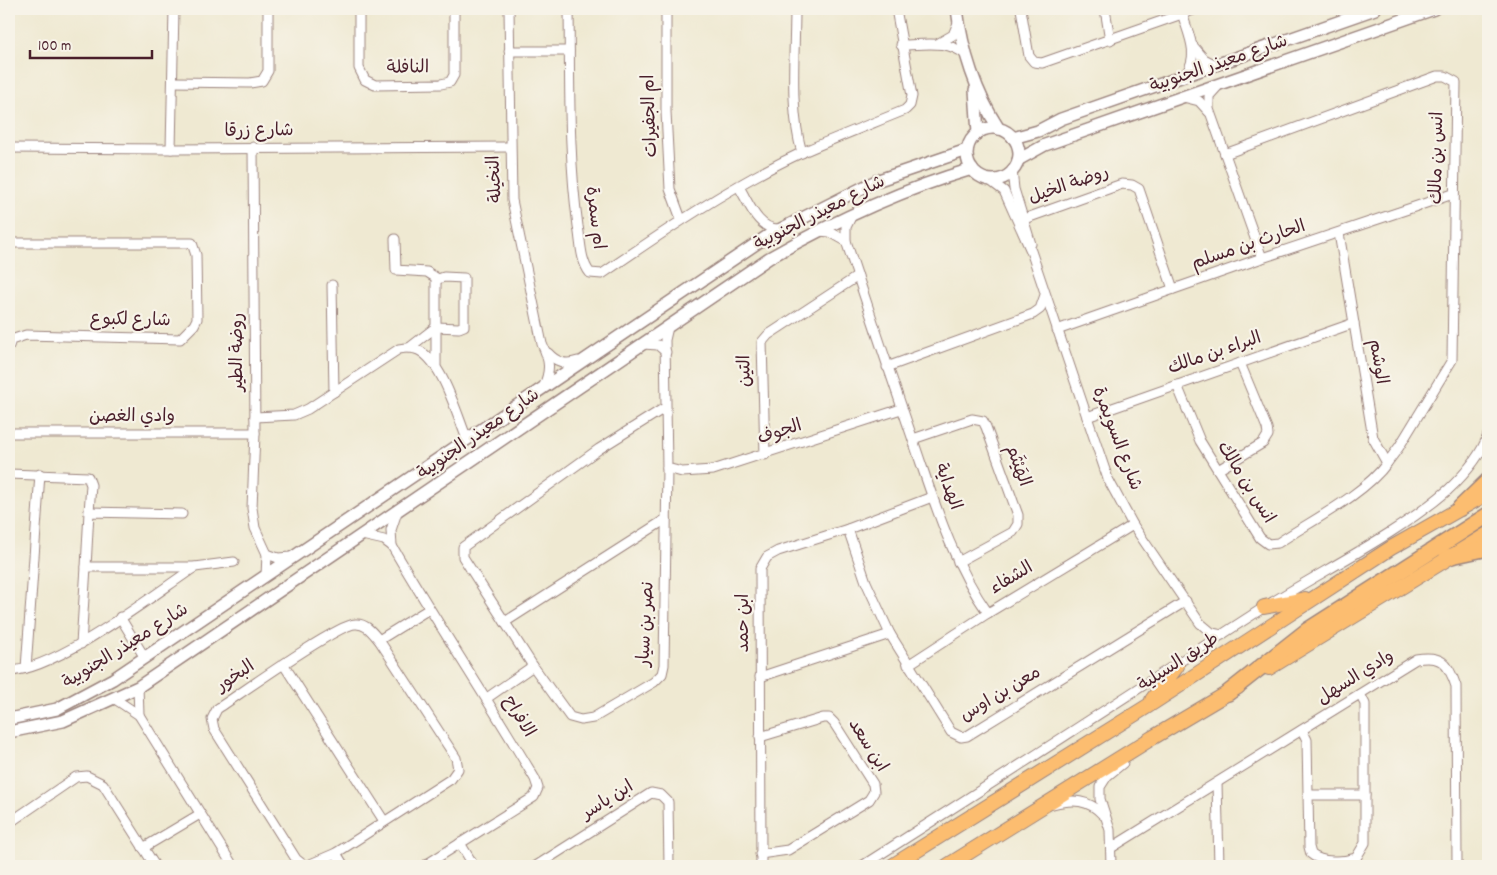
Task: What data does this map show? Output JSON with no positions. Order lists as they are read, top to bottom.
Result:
{
  "streets": {
    "main road": ["طريق السيلية"],
    "street": [
      "شارع معيذر الجنوبية",
      "النافلة",
      "ام الجفيرات",
      "شارع زرقا",
      "انس بن مالك",
      "النخيلة",
      "روضة الخيل",
      "ام سمرة",
      "الحارث بن مسلم",
      "شارع لكبوع",
      "روضة الطير",
      "البراء بن مالك",
      "الوشم",
      "التين",
      "وادي الغصن",
      "الجوف",
      "شارع السويمرة",
      "الهَيْثَم",
      "الهداية",
      "الشفاء",
      "ابن حمد",
      "نصر بن سيار",
      "البخور",
      "وادي السهل",
      "معن بن اوس",
      "الافراح",
      "ابن سعد",
      "ابن ياسر"
    ]
  },
  "crossings": [
    ["شارع معيذر الجنوبية", "النخيلة"],
    ["شارع معيذر الجنوبية", "روضة الطير"],
    ["شارع معيذر الجنوبية", "شارع السويمرة"],
    ["شارع معيذر الجنوبية", "نصر بن سيار"],
    ["ام الجفيرات", "ام سمرة"],
    ["شارع زرقا", "النخيلة"],
    ["شارع زرقا", "روضة الطير"],
    ["انس بن مالك", "الحارث بن مسلم"],
    ["انس بن مالك", "البراء بن مالك"],
    ["انس بن مالك", "الوشم"],
    ["روضة الخيل", "الحارث بن مسلم"],
    ["روضة الخيل", "شارع السويمرة"],
    ["الحارث بن مسلم", "الوشم"],
    ["الحارث بن مسلم", "شارع السويمرة"],
    ["روضة الطير", "وادي الغصن"],
    ["البراء بن مالك", "الوشم"],
    ["البراء بن مالك", "شارع السويمرة"],
    ["التين", "الجوف"],
    ["التين", "الهداية"],
    ["الجوف", "الهداية"],
    ["الجوف", "نصر بن سيار"],
    ["شارع السويمرة", "الشفاء"],
    ["شارع السويمرة", "طريق السيلية"],
    ["شارع السويمرة", "معن بن اوس"],
    ["الهَيْثَم", "الهداية"],
    ["الهداية", "الشفاء"],
    ["الهداية", "ابن حمد"],
    ["الشفاء", "معن بن اوس"],
    ["ابن حمد", "معن بن اوس"],
    ["ابن حمد", "ابن سعد"]
  ],
  "scale_bar": "100 m"
}
